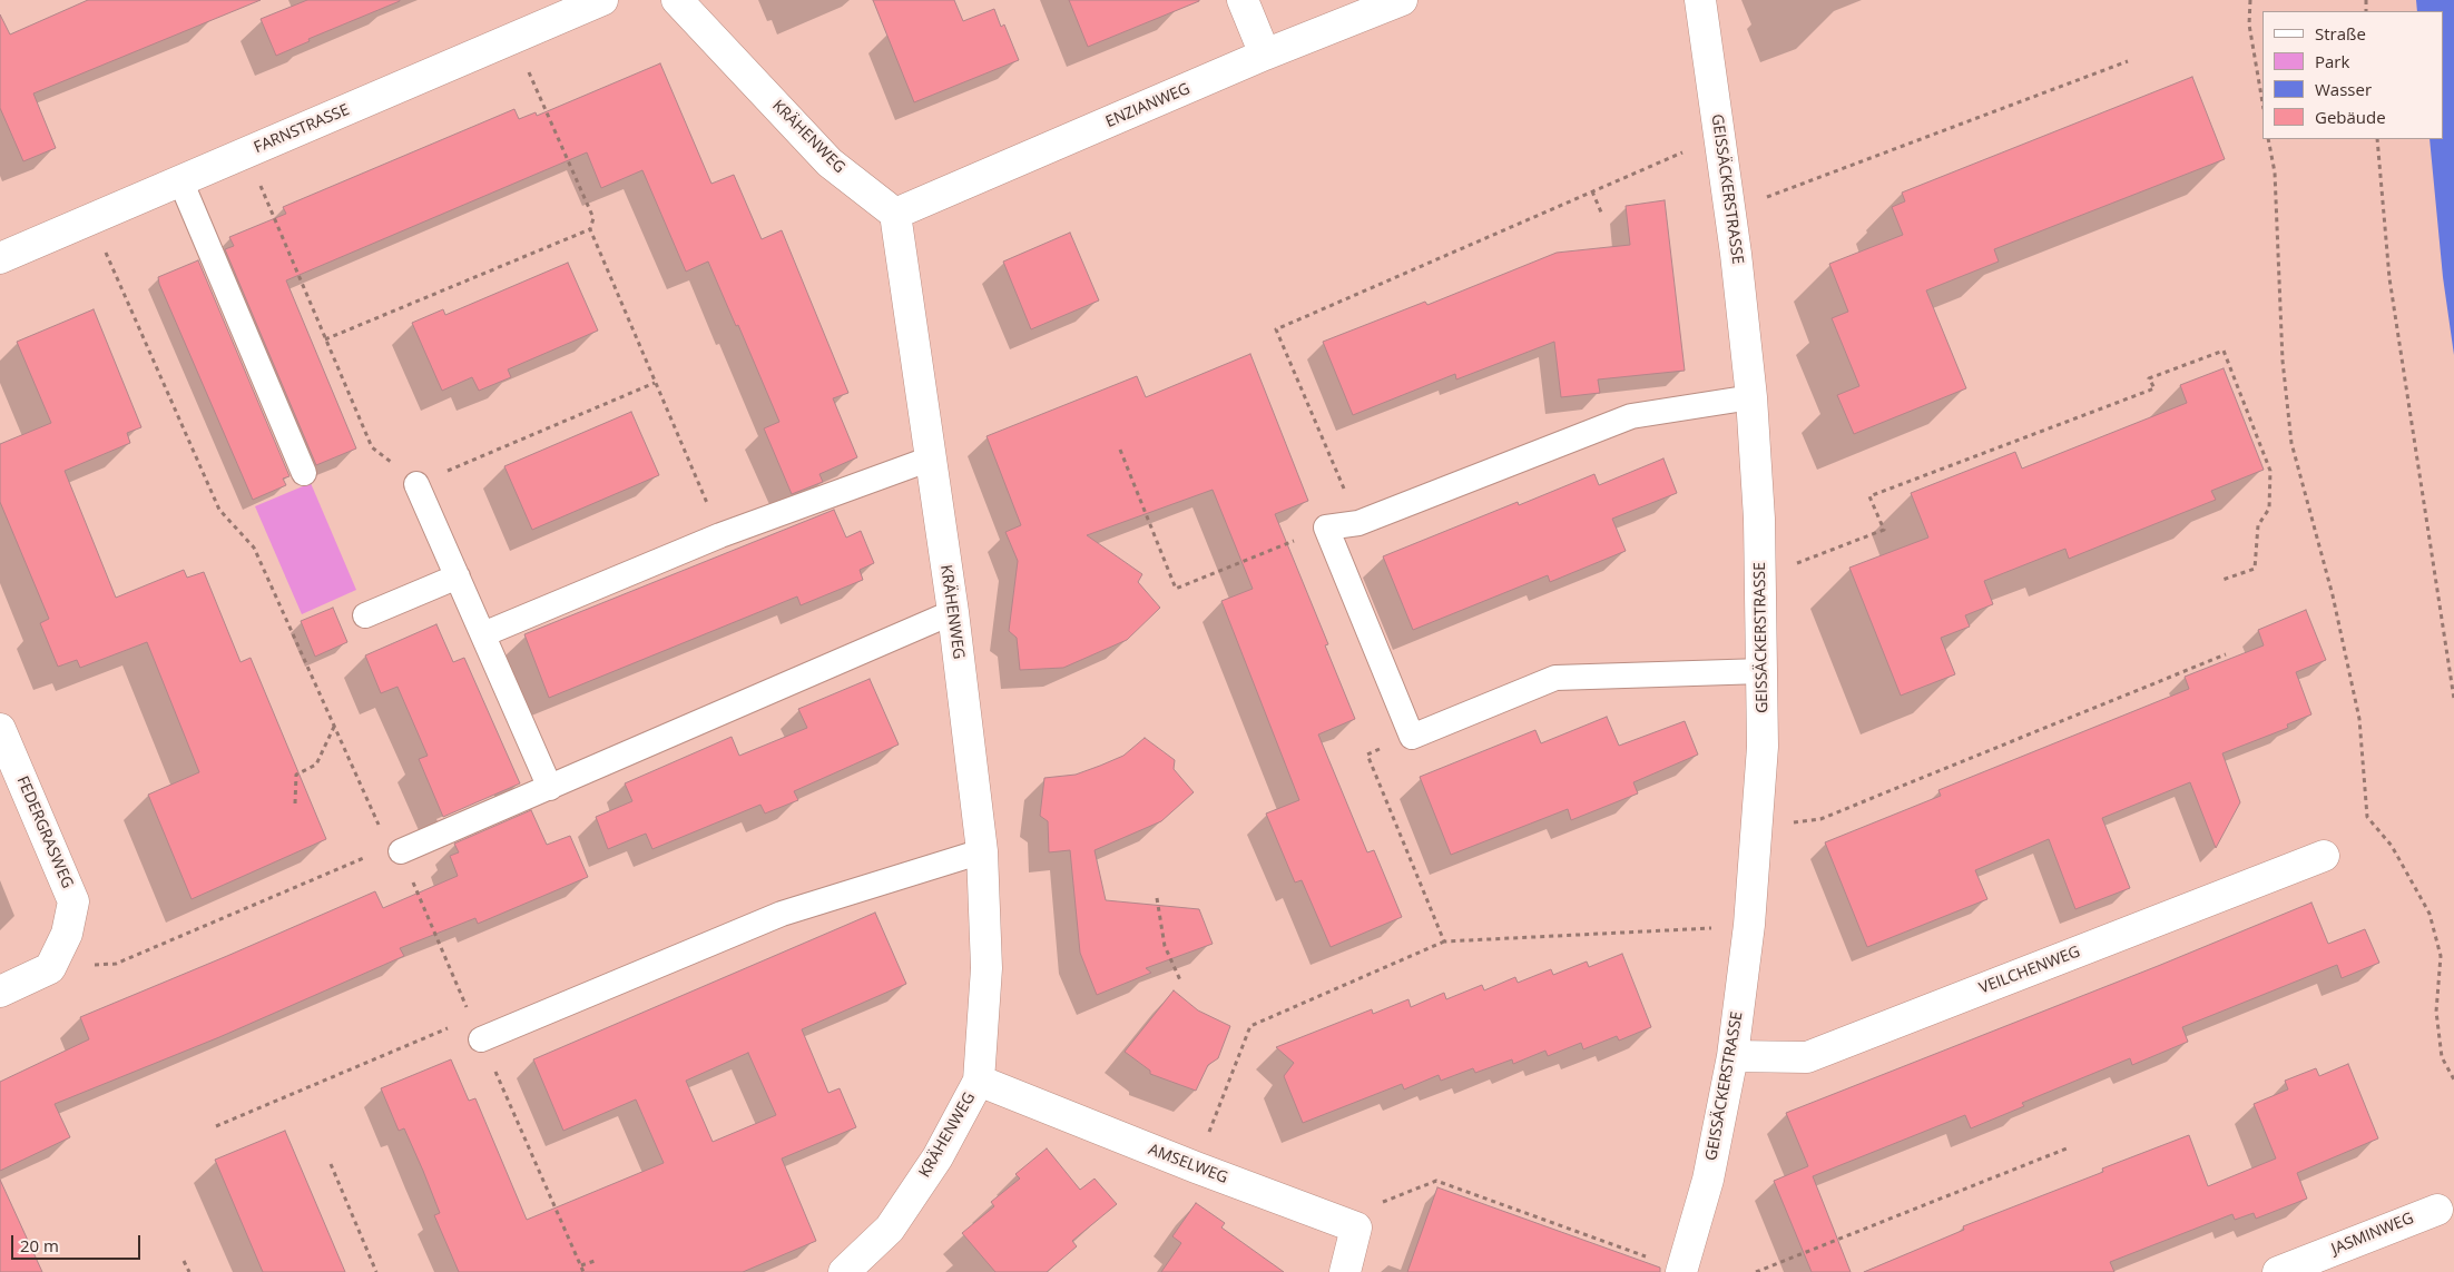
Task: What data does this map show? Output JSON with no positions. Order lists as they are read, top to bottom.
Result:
{
  "streets": {
    "street": [
      "ENZIANWEG",
      "FARNSTRASSE",
      "KRÄHENWEG",
      "GEISSÄCKERSTRASSE",
      "FEDERGRASWEG",
      "VEILCHENWEG",
      "AMSELWEG",
      "JASMINWEG"
    ]
  },
  "crossings": [
    ["ENZIANWEG", "KRÄHENWEG"],
    ["KRÄHENWEG", "AMSELWEG"],
    ["GEISSÄCKERSTRASSE", "VEILCHENWEG"]
  ],
  "legend": [
    "Straße",
    "Park",
    "Wasser",
    "Gebäude"
  ],
  "scale_bar": "20 m"
}
